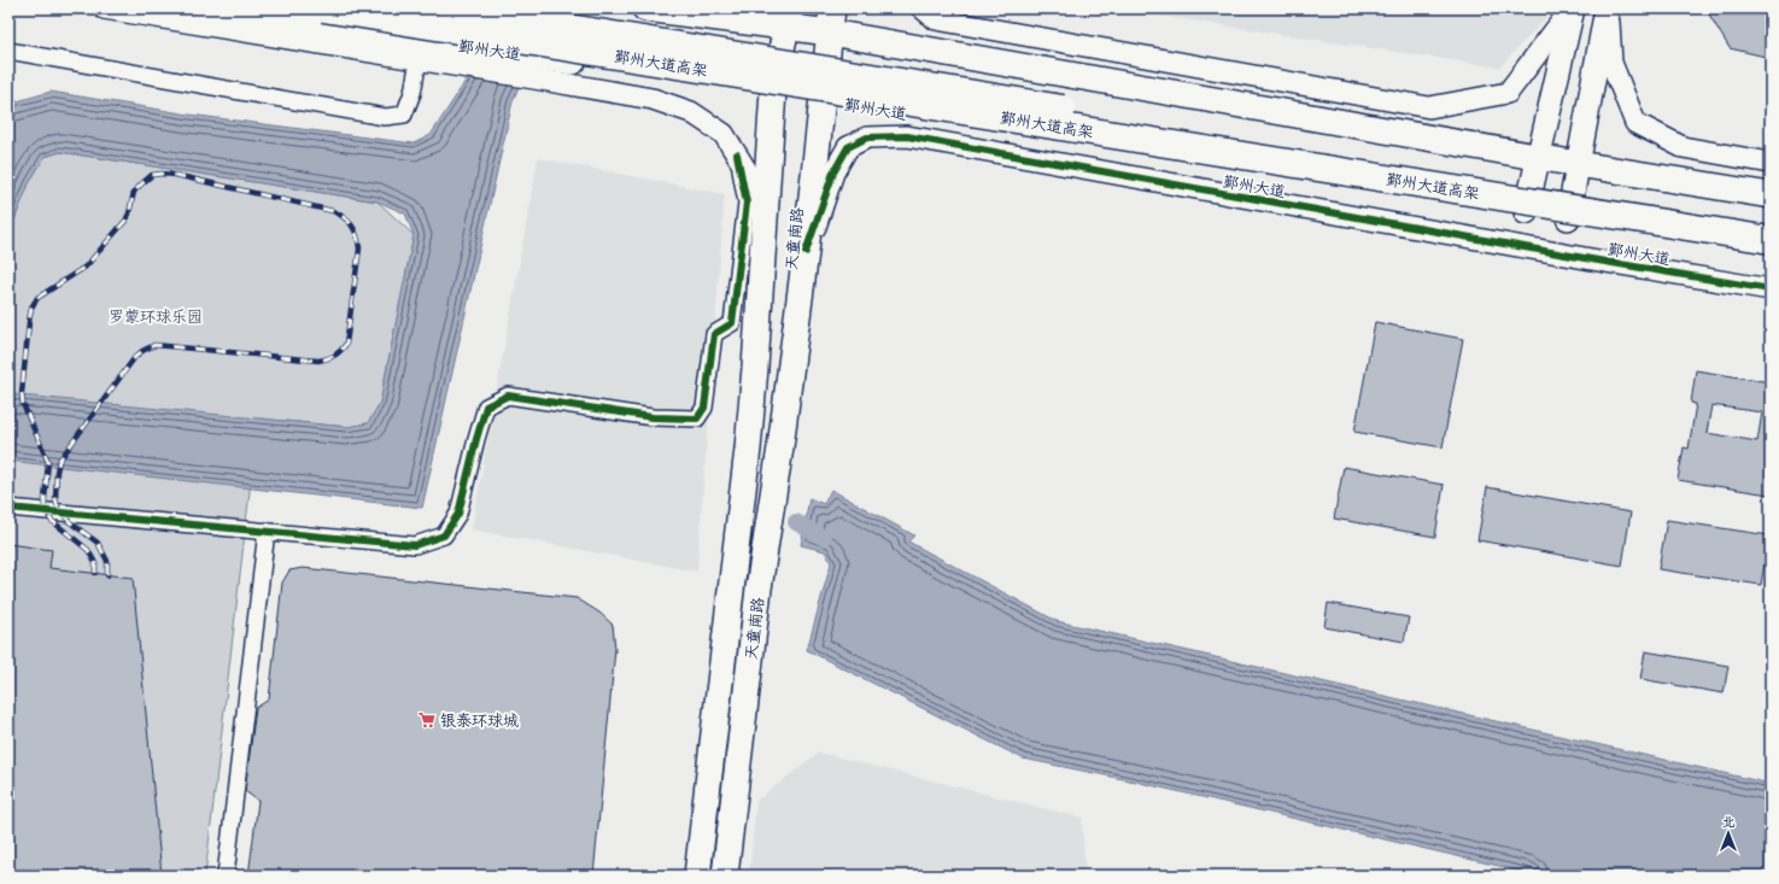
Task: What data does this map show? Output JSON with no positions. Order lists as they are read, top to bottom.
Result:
{
  "streets": {
    "highway": ["鄞州大道高架"],
    "main road": ["鄞州大道", "天童南路"]
  },
  "crossings": [
    ["鄞州大道", "天童南路"]
  ],
  "parks": ["罗蒙环球乐园"],
  "places": {
    "supermarket": ["银泰环球城"]
  },
  "north": "top"
}
